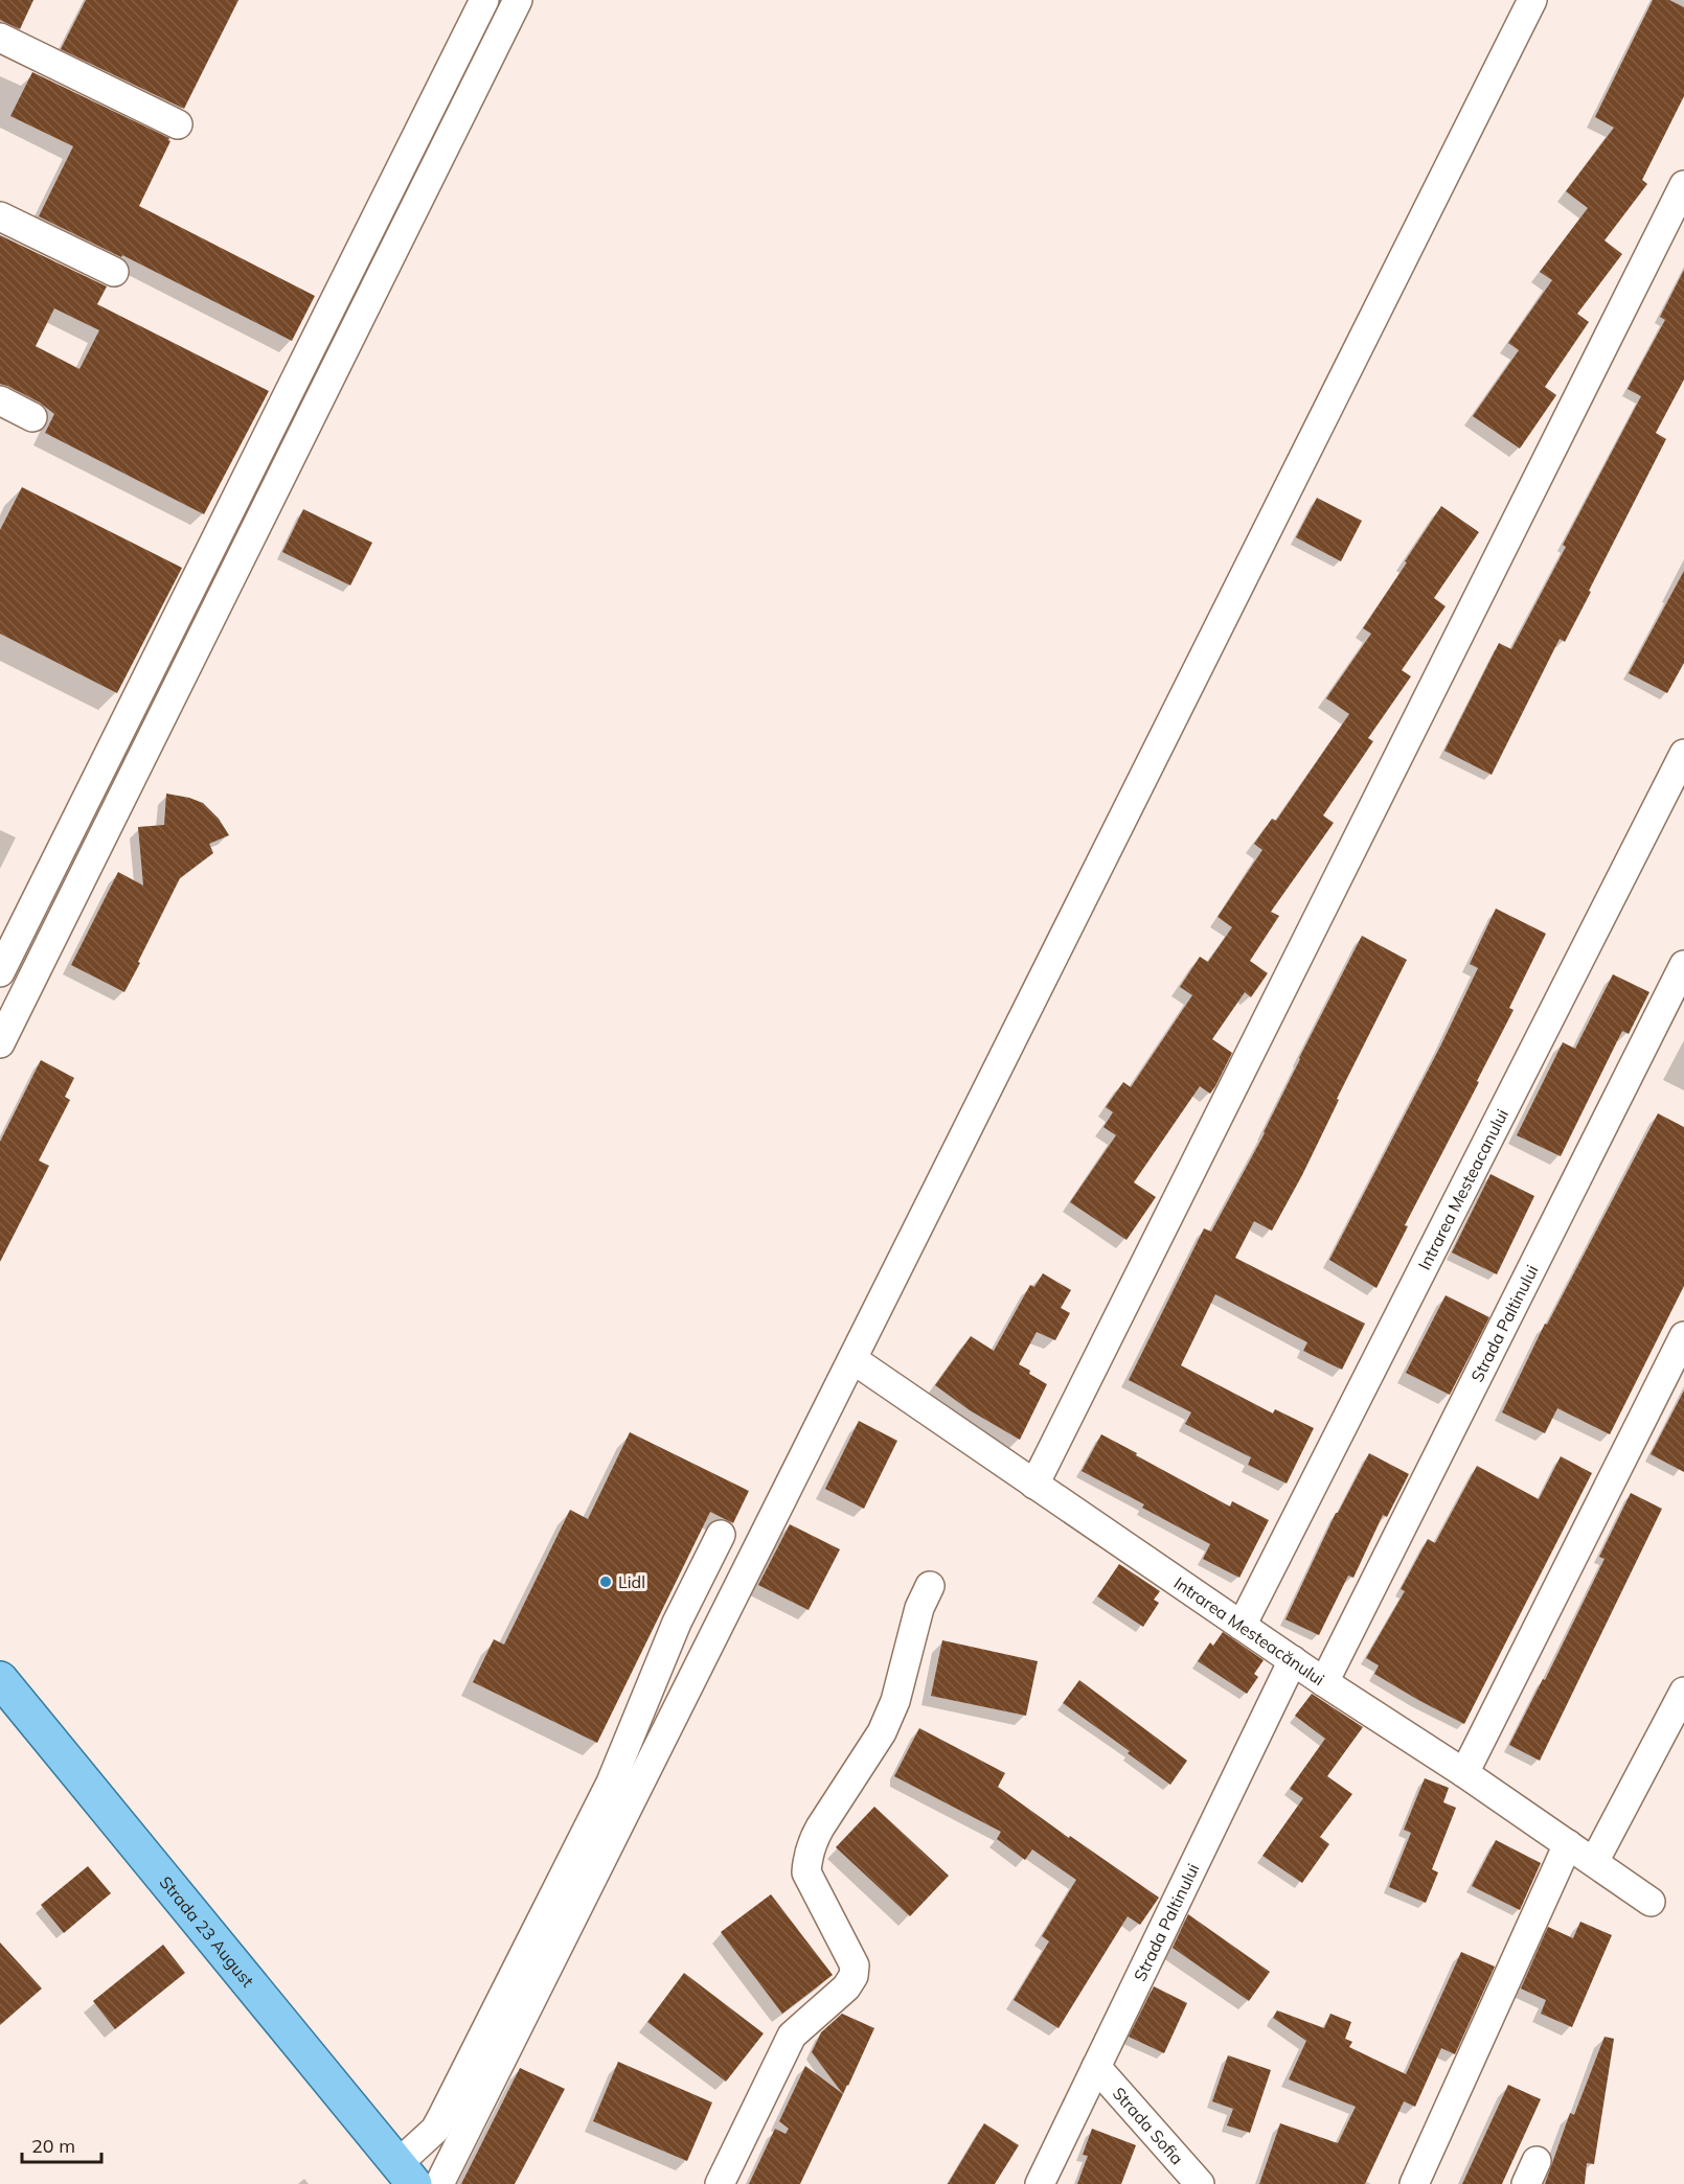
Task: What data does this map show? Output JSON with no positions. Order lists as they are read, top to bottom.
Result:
{
  "streets": {
    "main road": ["Strada 23 August"],
    "street": [
      "Intrarea Mesteacanului",
      "Strada Paltinului",
      "Intrarea Mesteacănului",
      "Strada Sofia"
    ]
  },
  "crossings": [
    ["Intrarea Mesteacanului", "Intrarea Mesteacănului"],
    ["Strada Paltinului", "Intrarea Mesteacănului"],
    ["Strada Paltinului", "Strada Sofia"]
  ],
  "places": ["Lidl"],
  "scale_bar": "20 m"
}
